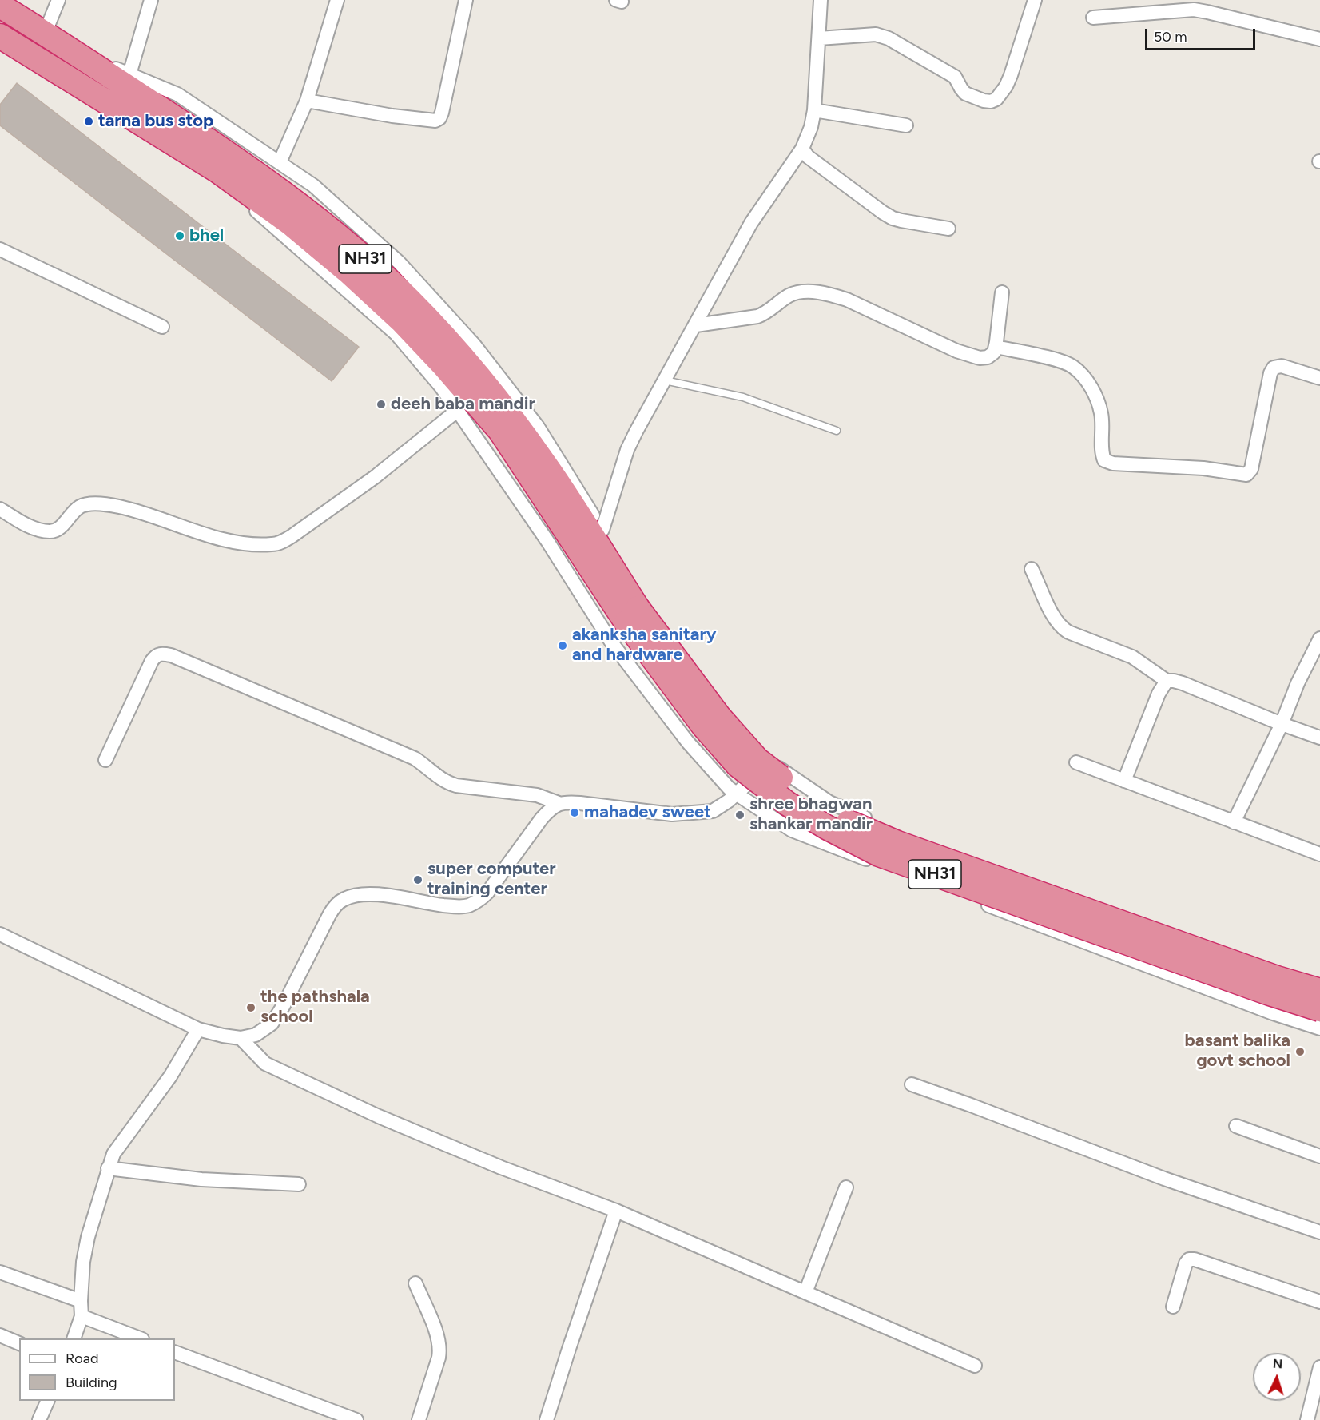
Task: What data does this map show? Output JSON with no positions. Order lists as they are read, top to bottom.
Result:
{
  "streets": {
    "highway": ["NH31"]
  },
  "places": [
    "tarna bus stop",
    "bhel",
    "deeh baba mandir",
    "akanksha sanitary and hardware",
    "mahadev sweet",
    "shree bhagwan shankar mandir",
    "super computer training center",
    "the pathshala school",
    "basant balika govt school"
  ],
  "legend": ["Road", "Building"],
  "scale_bar": "50 m",
  "north": "top"
}
